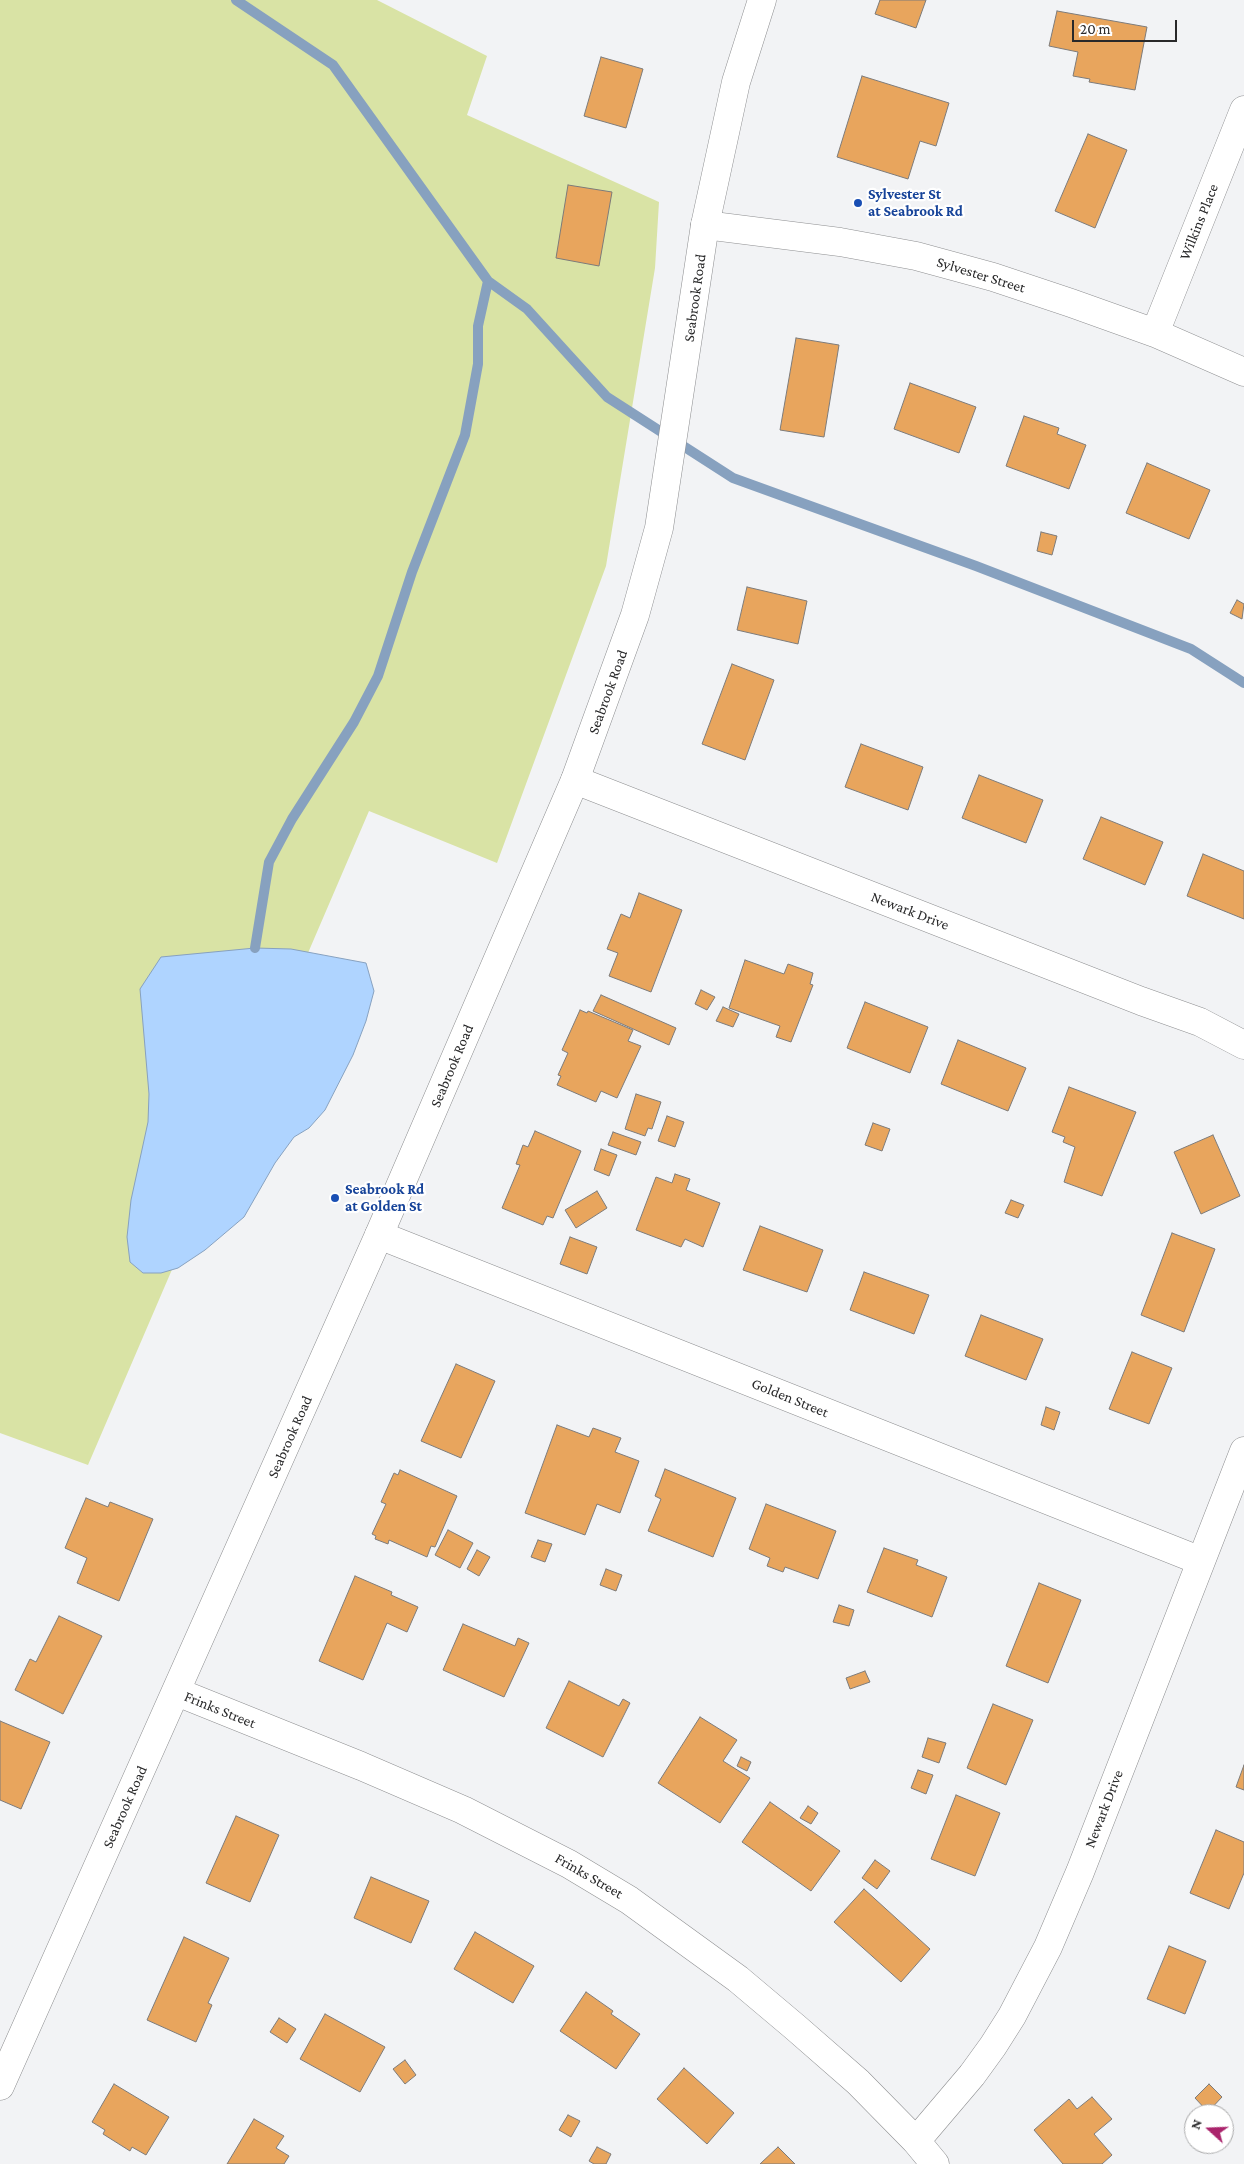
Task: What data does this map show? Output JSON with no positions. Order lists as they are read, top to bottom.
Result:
{
  "streets": {
    "street": [
      "Wilkins Place",
      "Sylvester Street",
      "Seabrook Road",
      "Newark Drive",
      "Golden Street",
      "Frinks Street"
    ]
  },
  "crossings": [
    ["Wilkins Place", "Sylvester Street"],
    ["Sylvester Street", "Seabrook Road"],
    ["Seabrook Road", "Newark Drive"],
    ["Seabrook Road", "Golden Street"],
    ["Seabrook Road", "Frinks Street"],
    ["Newark Drive", "Golden Street"],
    ["Newark Drive", "Frinks Street"]
  ],
  "places": ["Sylvester St at Seabrook Rd", "Seabrook Rd at Golden St"],
  "scale_bar": "20 m",
  "north": "left"
}
